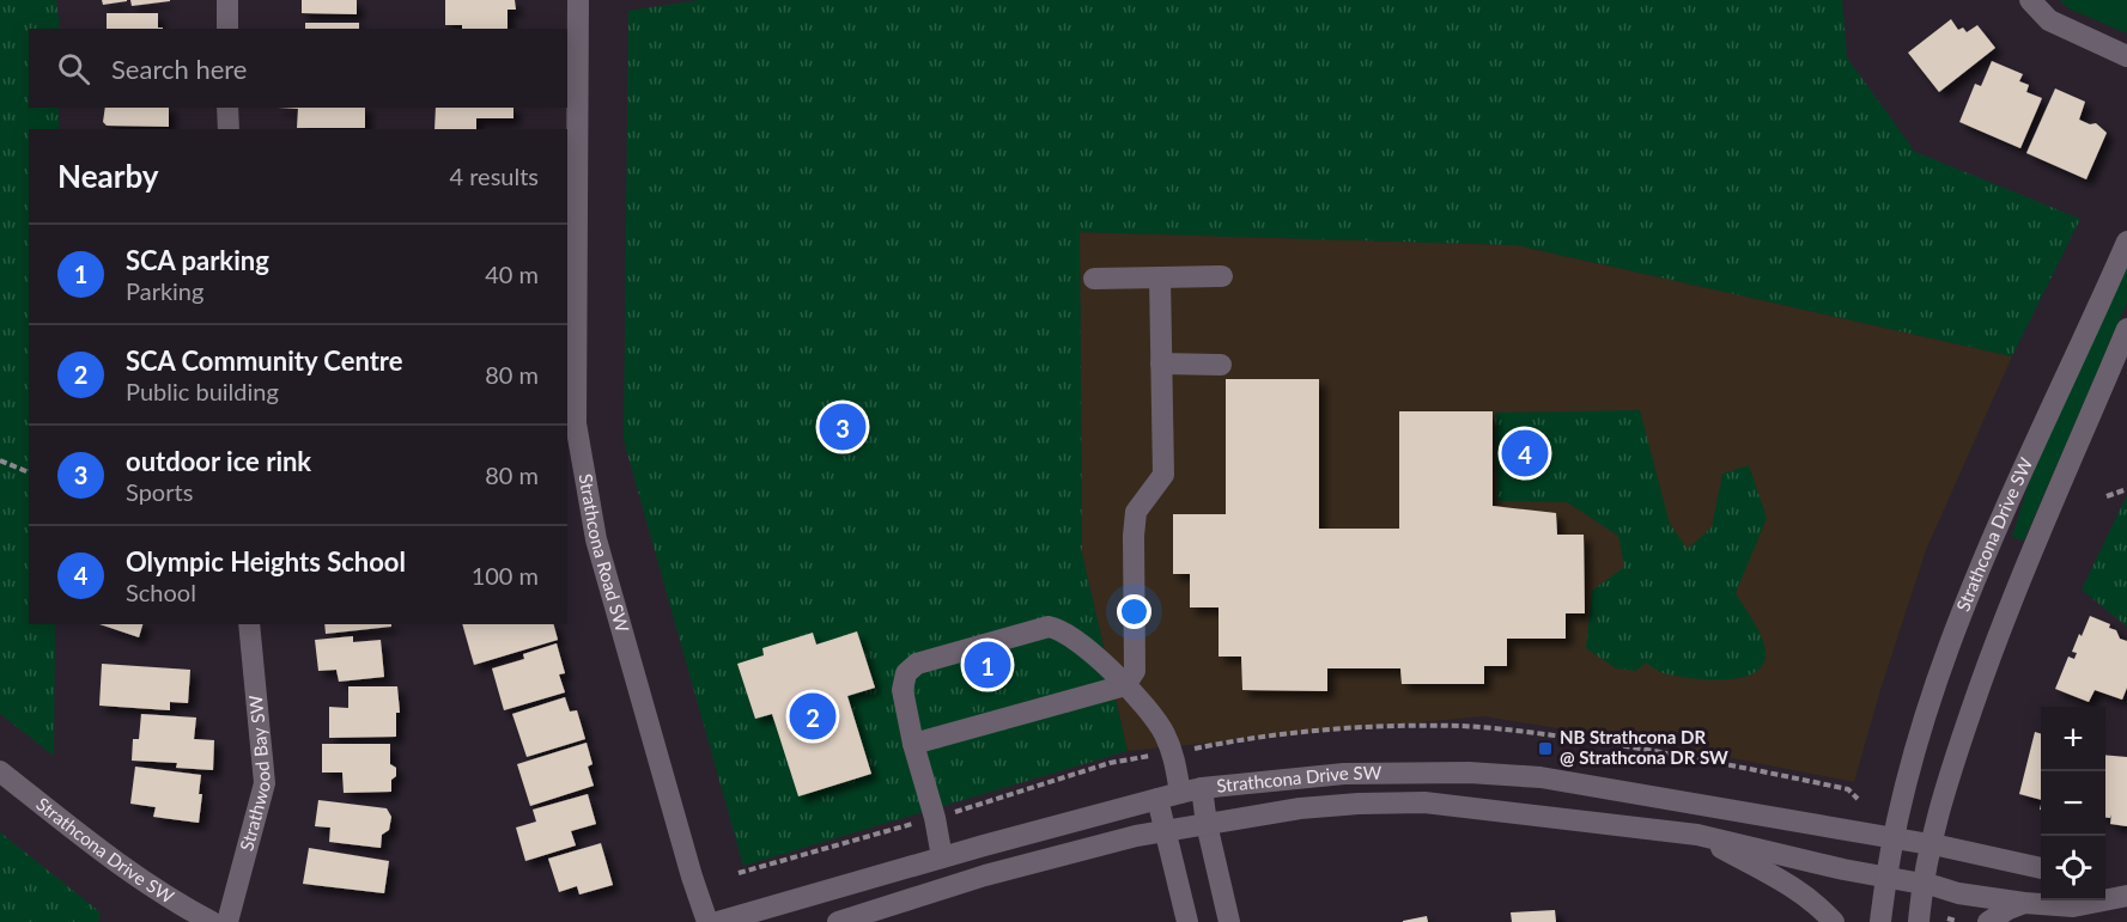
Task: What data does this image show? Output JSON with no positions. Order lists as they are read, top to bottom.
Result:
{
  "streets": {
    "street": ["Strathcona Drive SW", "Strathcona Road SW", "Strathwood Bay SW"]
  },
  "places": {
    "transit": ["NB Strathcona DR @ Strathcona DR SW"]
  },
  "page": {
    "search": "Search here",
    "heading": ["Nearby", "4 results"],
    "list": [
      {
        "mark": "1",
        "name": "SCA parking",
        "note": "Parking",
        "value": "40 m"
      },
      {
        "mark": "2",
        "name": "SCA Community Centre",
        "note": "Public building",
        "value": "80 m"
      },
      {
        "mark": "3",
        "name": "outdoor ice rink",
        "note": "Sports",
        "value": "80 m"
      },
      {
        "mark": "4",
        "name": "Olympic Heights School",
        "note": "School",
        "value": "100 m"
      }
    ],
    "pins": [
      "3",
      "4",
      "1",
      "2"
    ],
    "map_buttons": ["+", "−"]
  }
}
